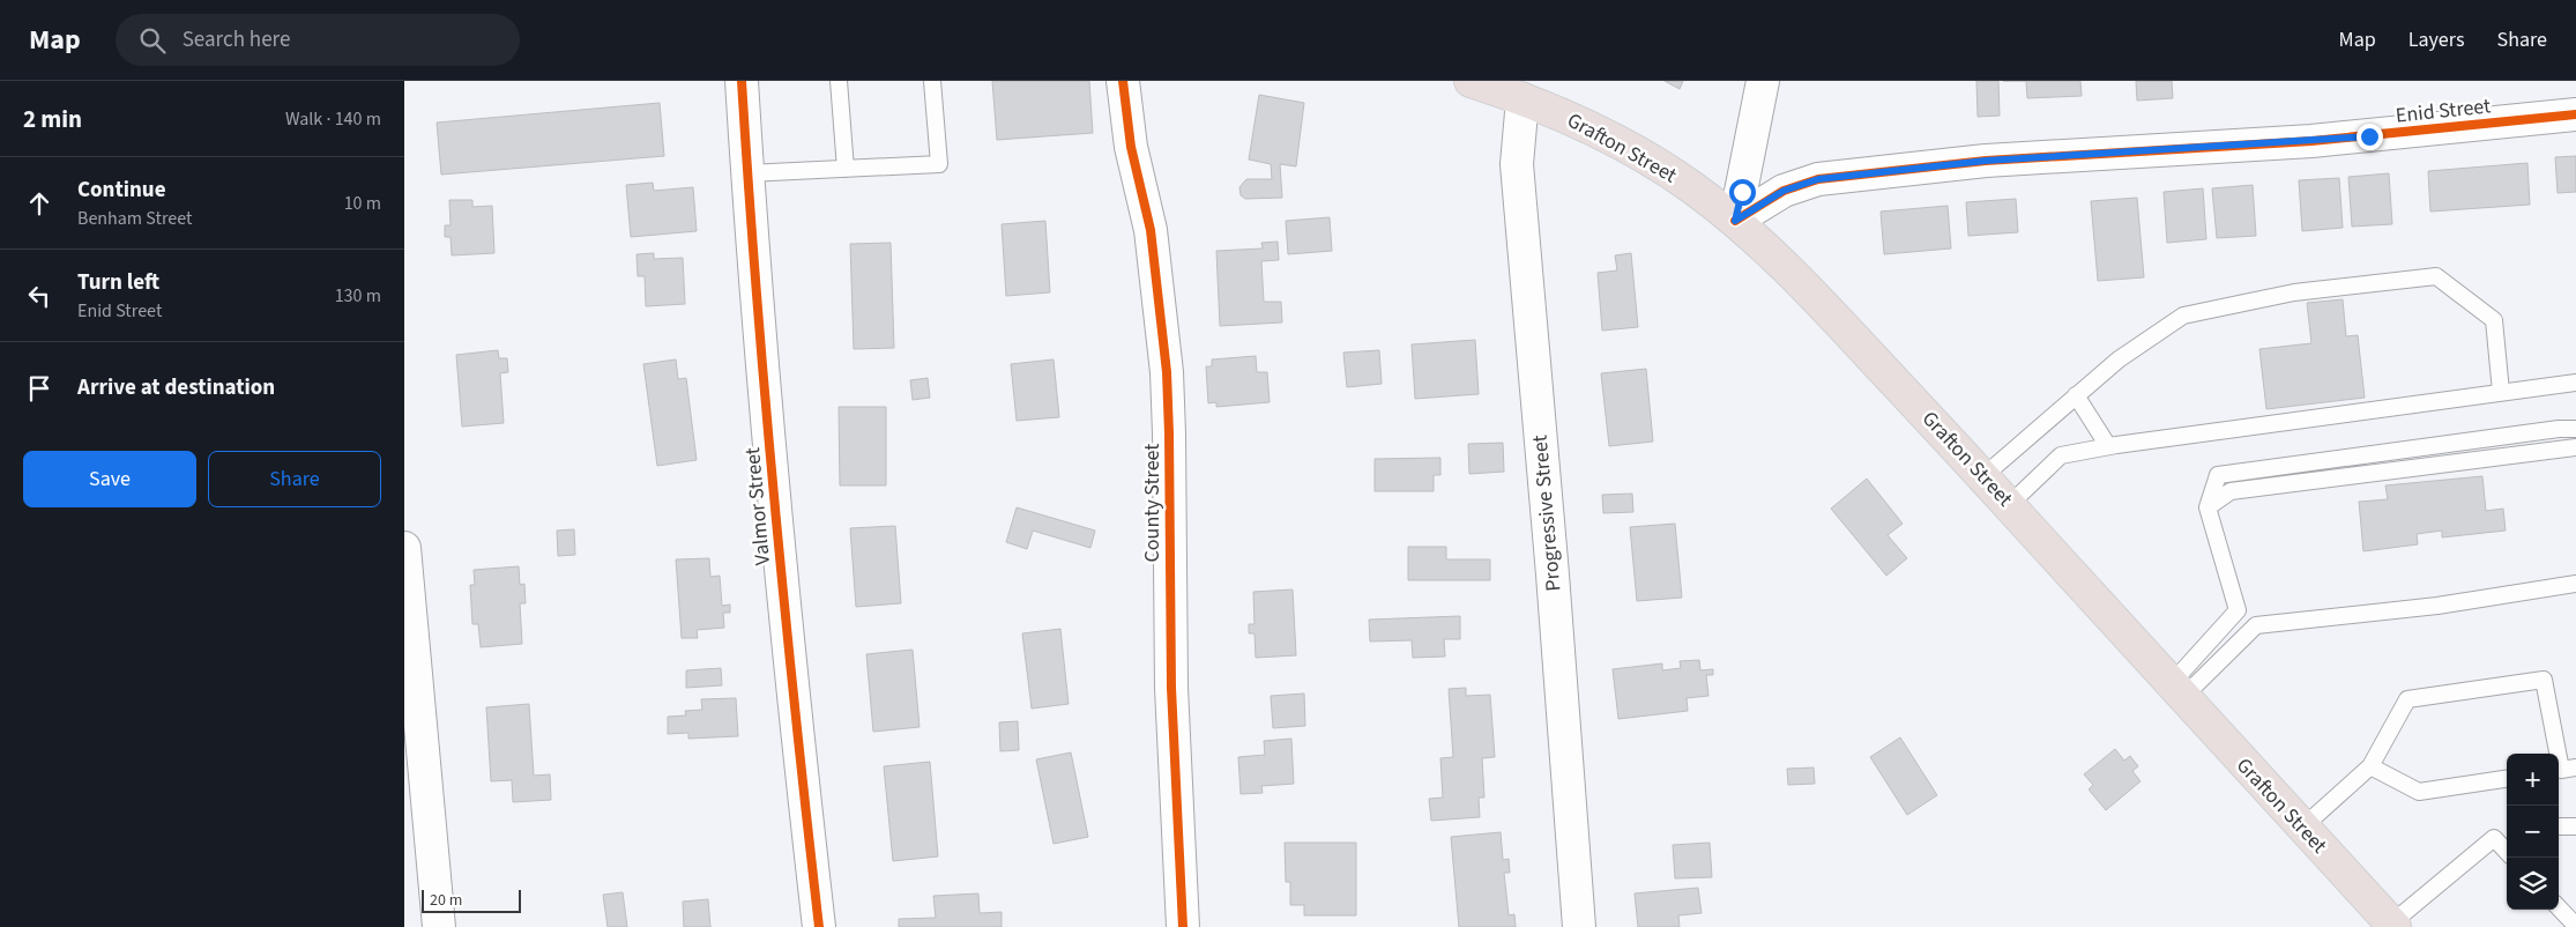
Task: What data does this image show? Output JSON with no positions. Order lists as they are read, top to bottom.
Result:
{
  "streets": {
    "highway": ["Grafton Street"],
    "street": [
      "Enid Street",
      "County Street",
      "Valmor Street",
      "Progressive Street"
    ]
  },
  "crossings": [
    ["Enid Street", "Grafton Street"],
    ["Grafton Street", "Progressive Street"]
  ],
  "scale_bar": "20 m",
  "page": {
    "header": "Map",
    "search": "Search here",
    "nav": ["Map", "Layers", "Share"],
    "heading": ["2 min", "Walk · 140 m"],
    "list": [
      ["Continue", "Benham Street", "10 m"],
      ["Turn left", "Enid Street", "130 m"],
      "Arrive at destination"
    ],
    "buttons": ["Save", "Share"],
    "map_buttons": ["+", "−"],
    "scale": "20 m"
  }
}
